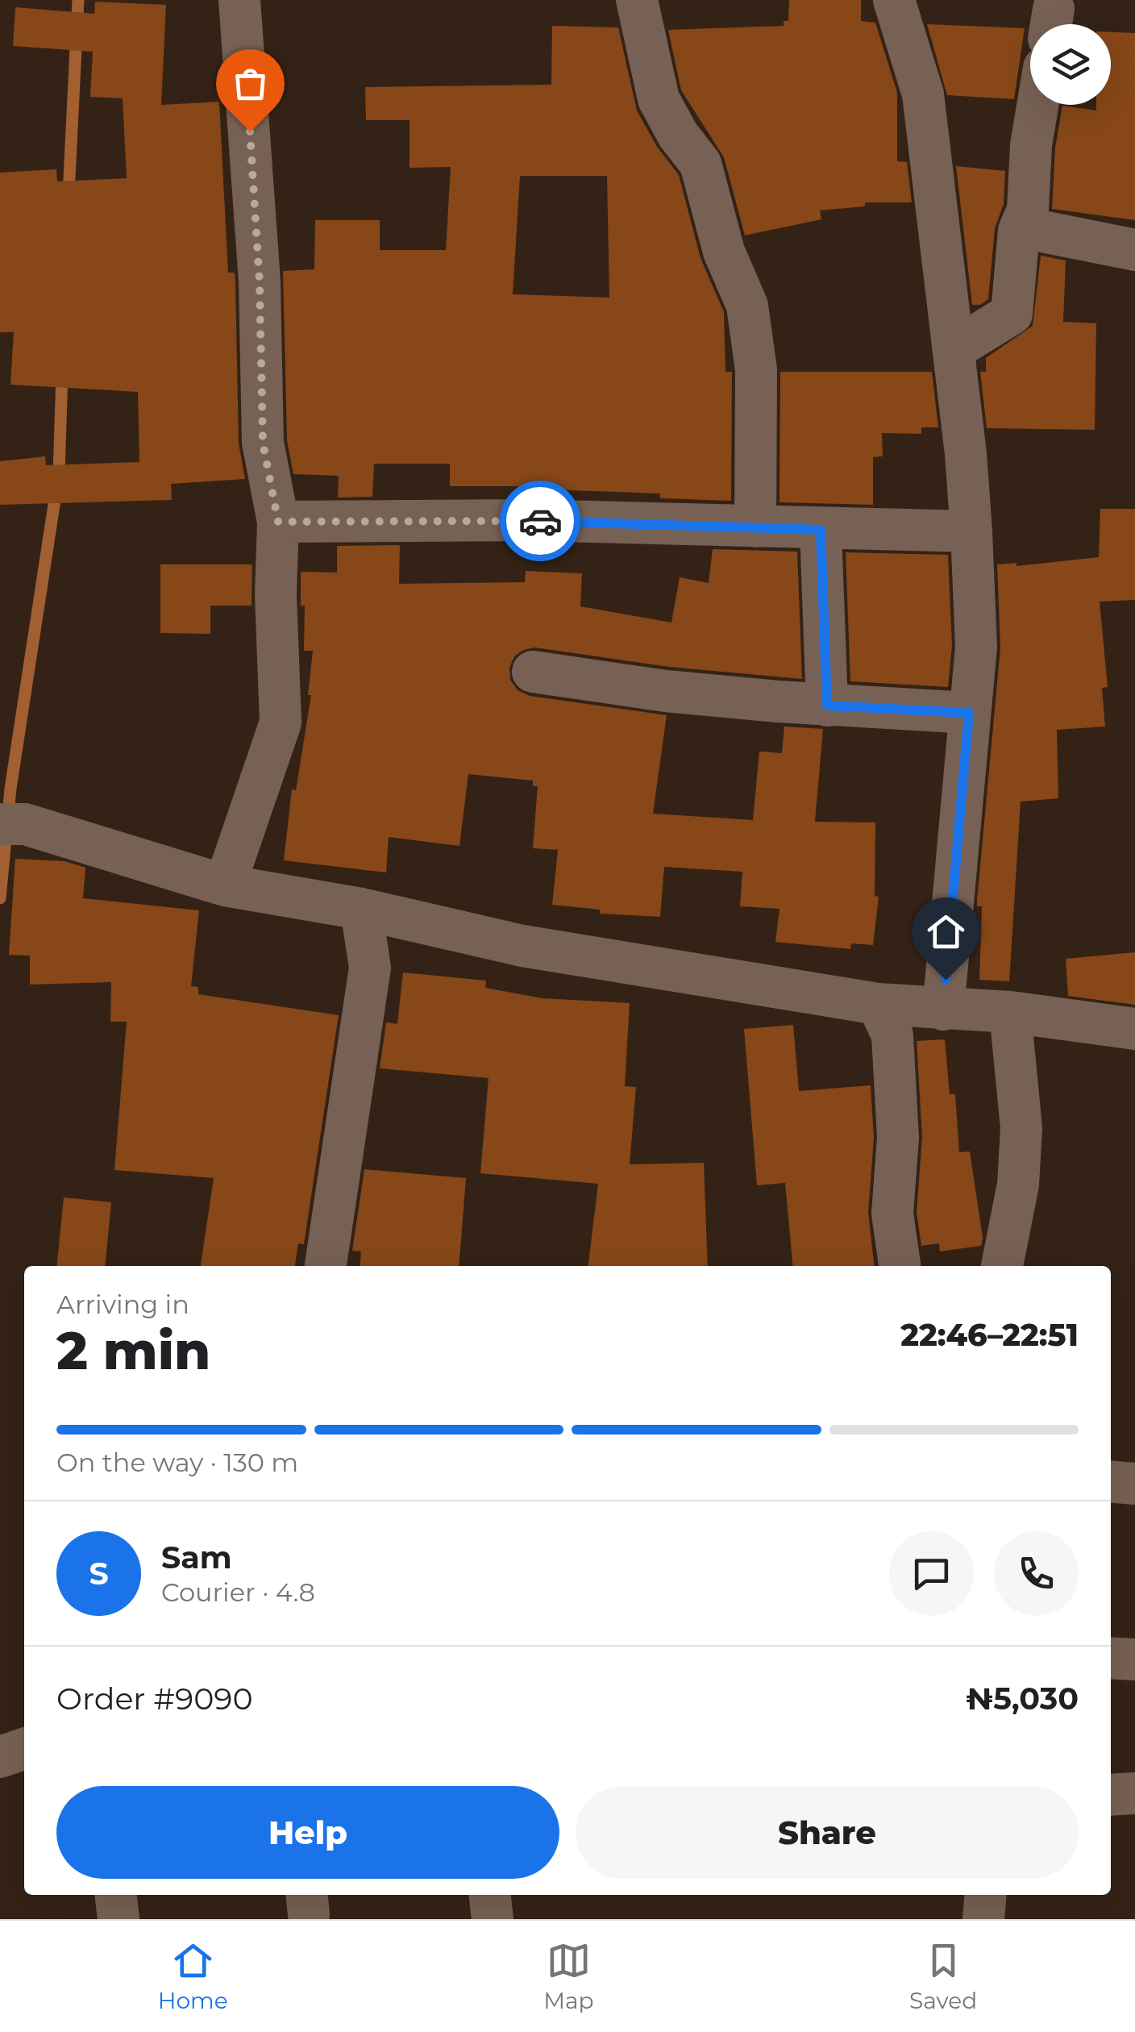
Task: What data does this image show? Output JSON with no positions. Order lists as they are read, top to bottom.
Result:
{
  "page": {
    "heading": ["2 min", "Arriving in", "22:46–22:51"],
    "panel": [
      "Sam",
      "Courier · 4.8",
      "Order #9090",
      "₦5,030"
    ],
    "bar": "On the way · 130 m",
    "round": "S",
    "buttons": ["Help", "Share"],
    "tabs": ["Home", "Map", "Saved"]
  }
}
